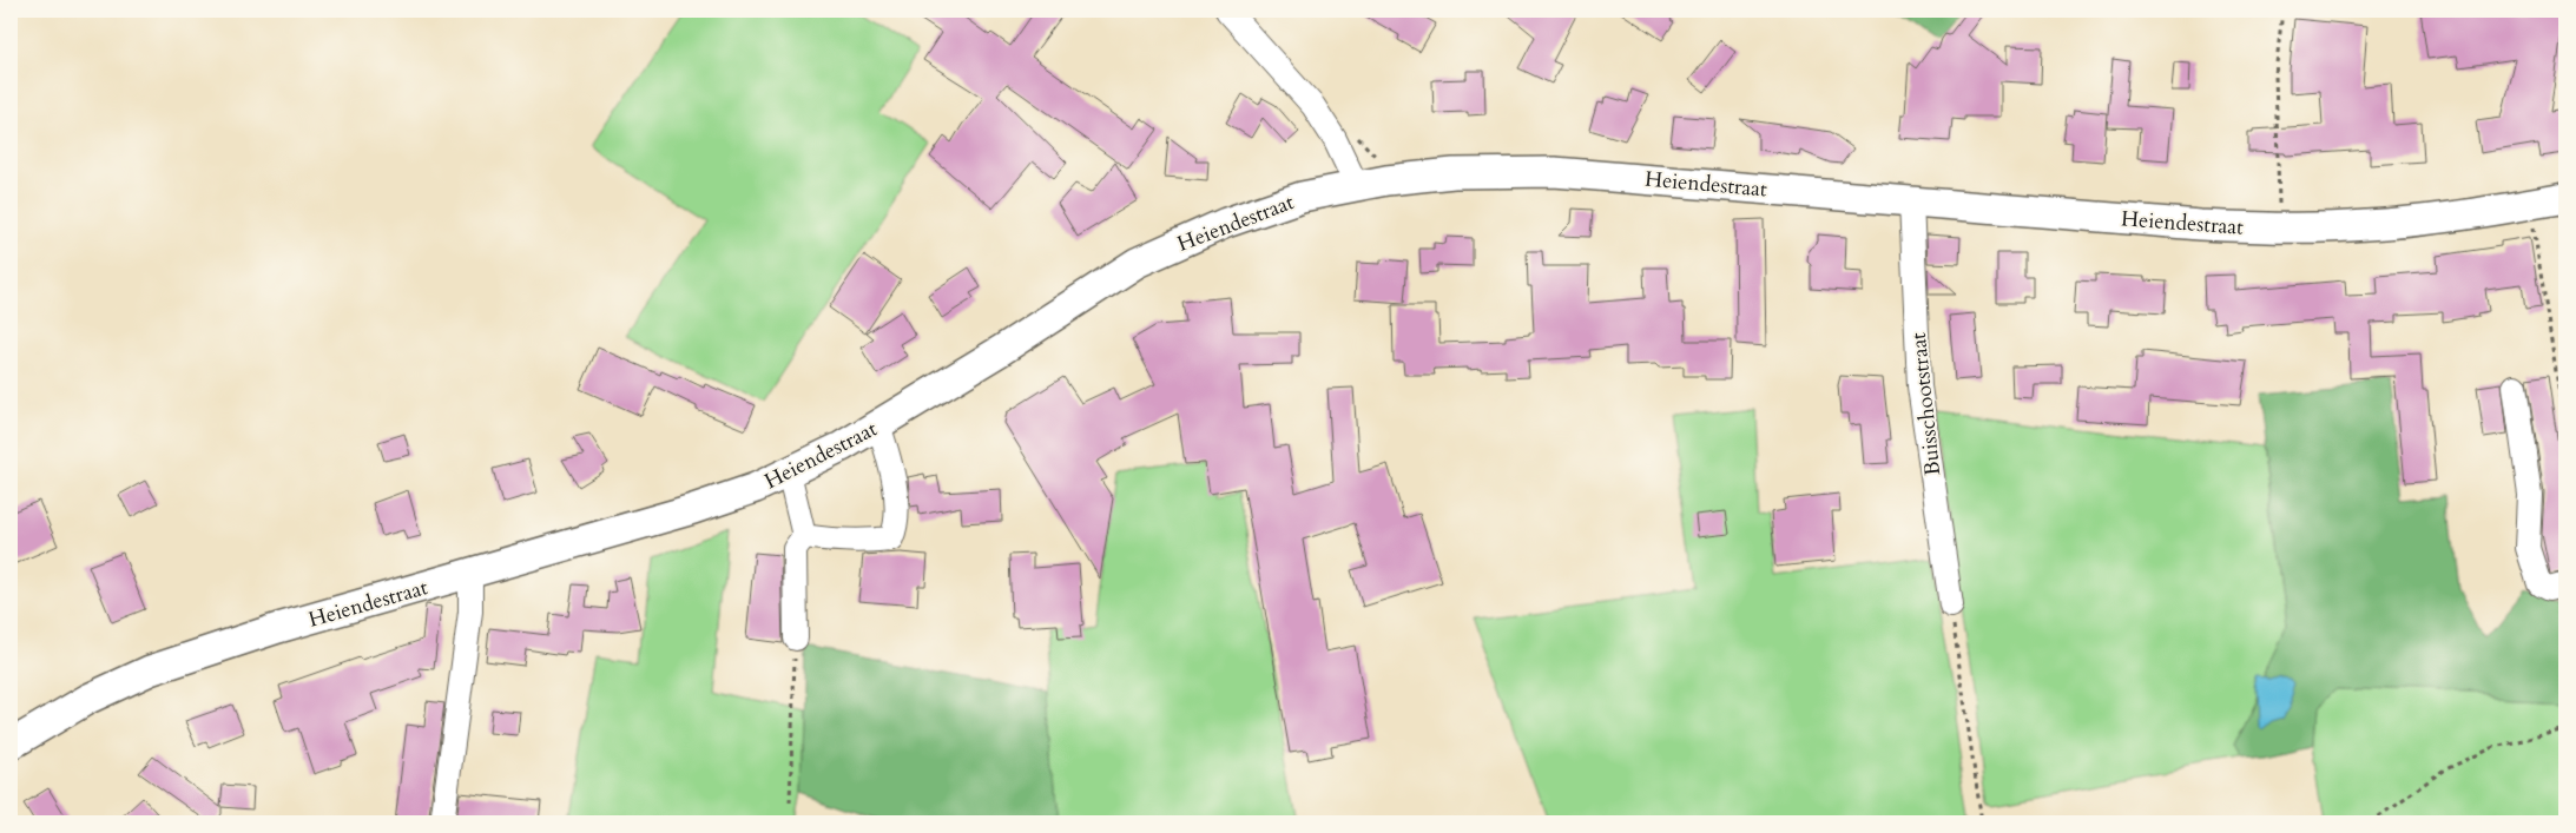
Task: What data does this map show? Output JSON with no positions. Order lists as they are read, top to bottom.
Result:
{
  "streets": {
    "main road": ["Heiendestraat"],
    "street": ["Buisschootstraat"]
  },
  "crossings": [
    ["Heiendestraat", "Buisschootstraat"]
  ]
}
